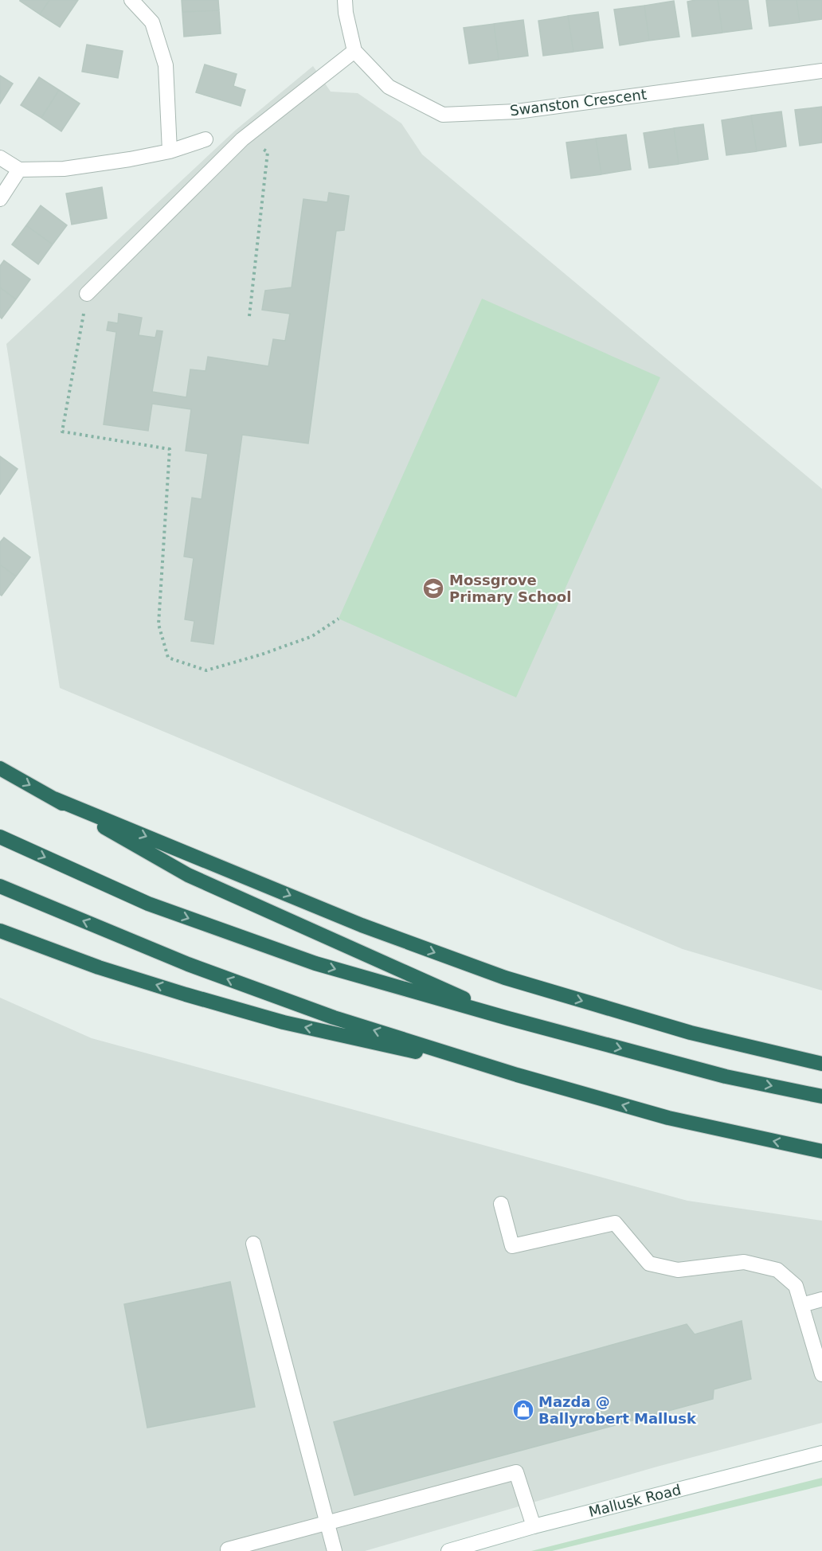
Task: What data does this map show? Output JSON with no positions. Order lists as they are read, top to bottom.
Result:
{
  "streets": {
    "street": ["Swanston Crescent", "Mallusk Road"]
  },
  "places": {
    "school or university": ["Mossgrove Primary School"],
    "shop": ["Mazda @ Ballyrobert Mallusk"]
  }
}
